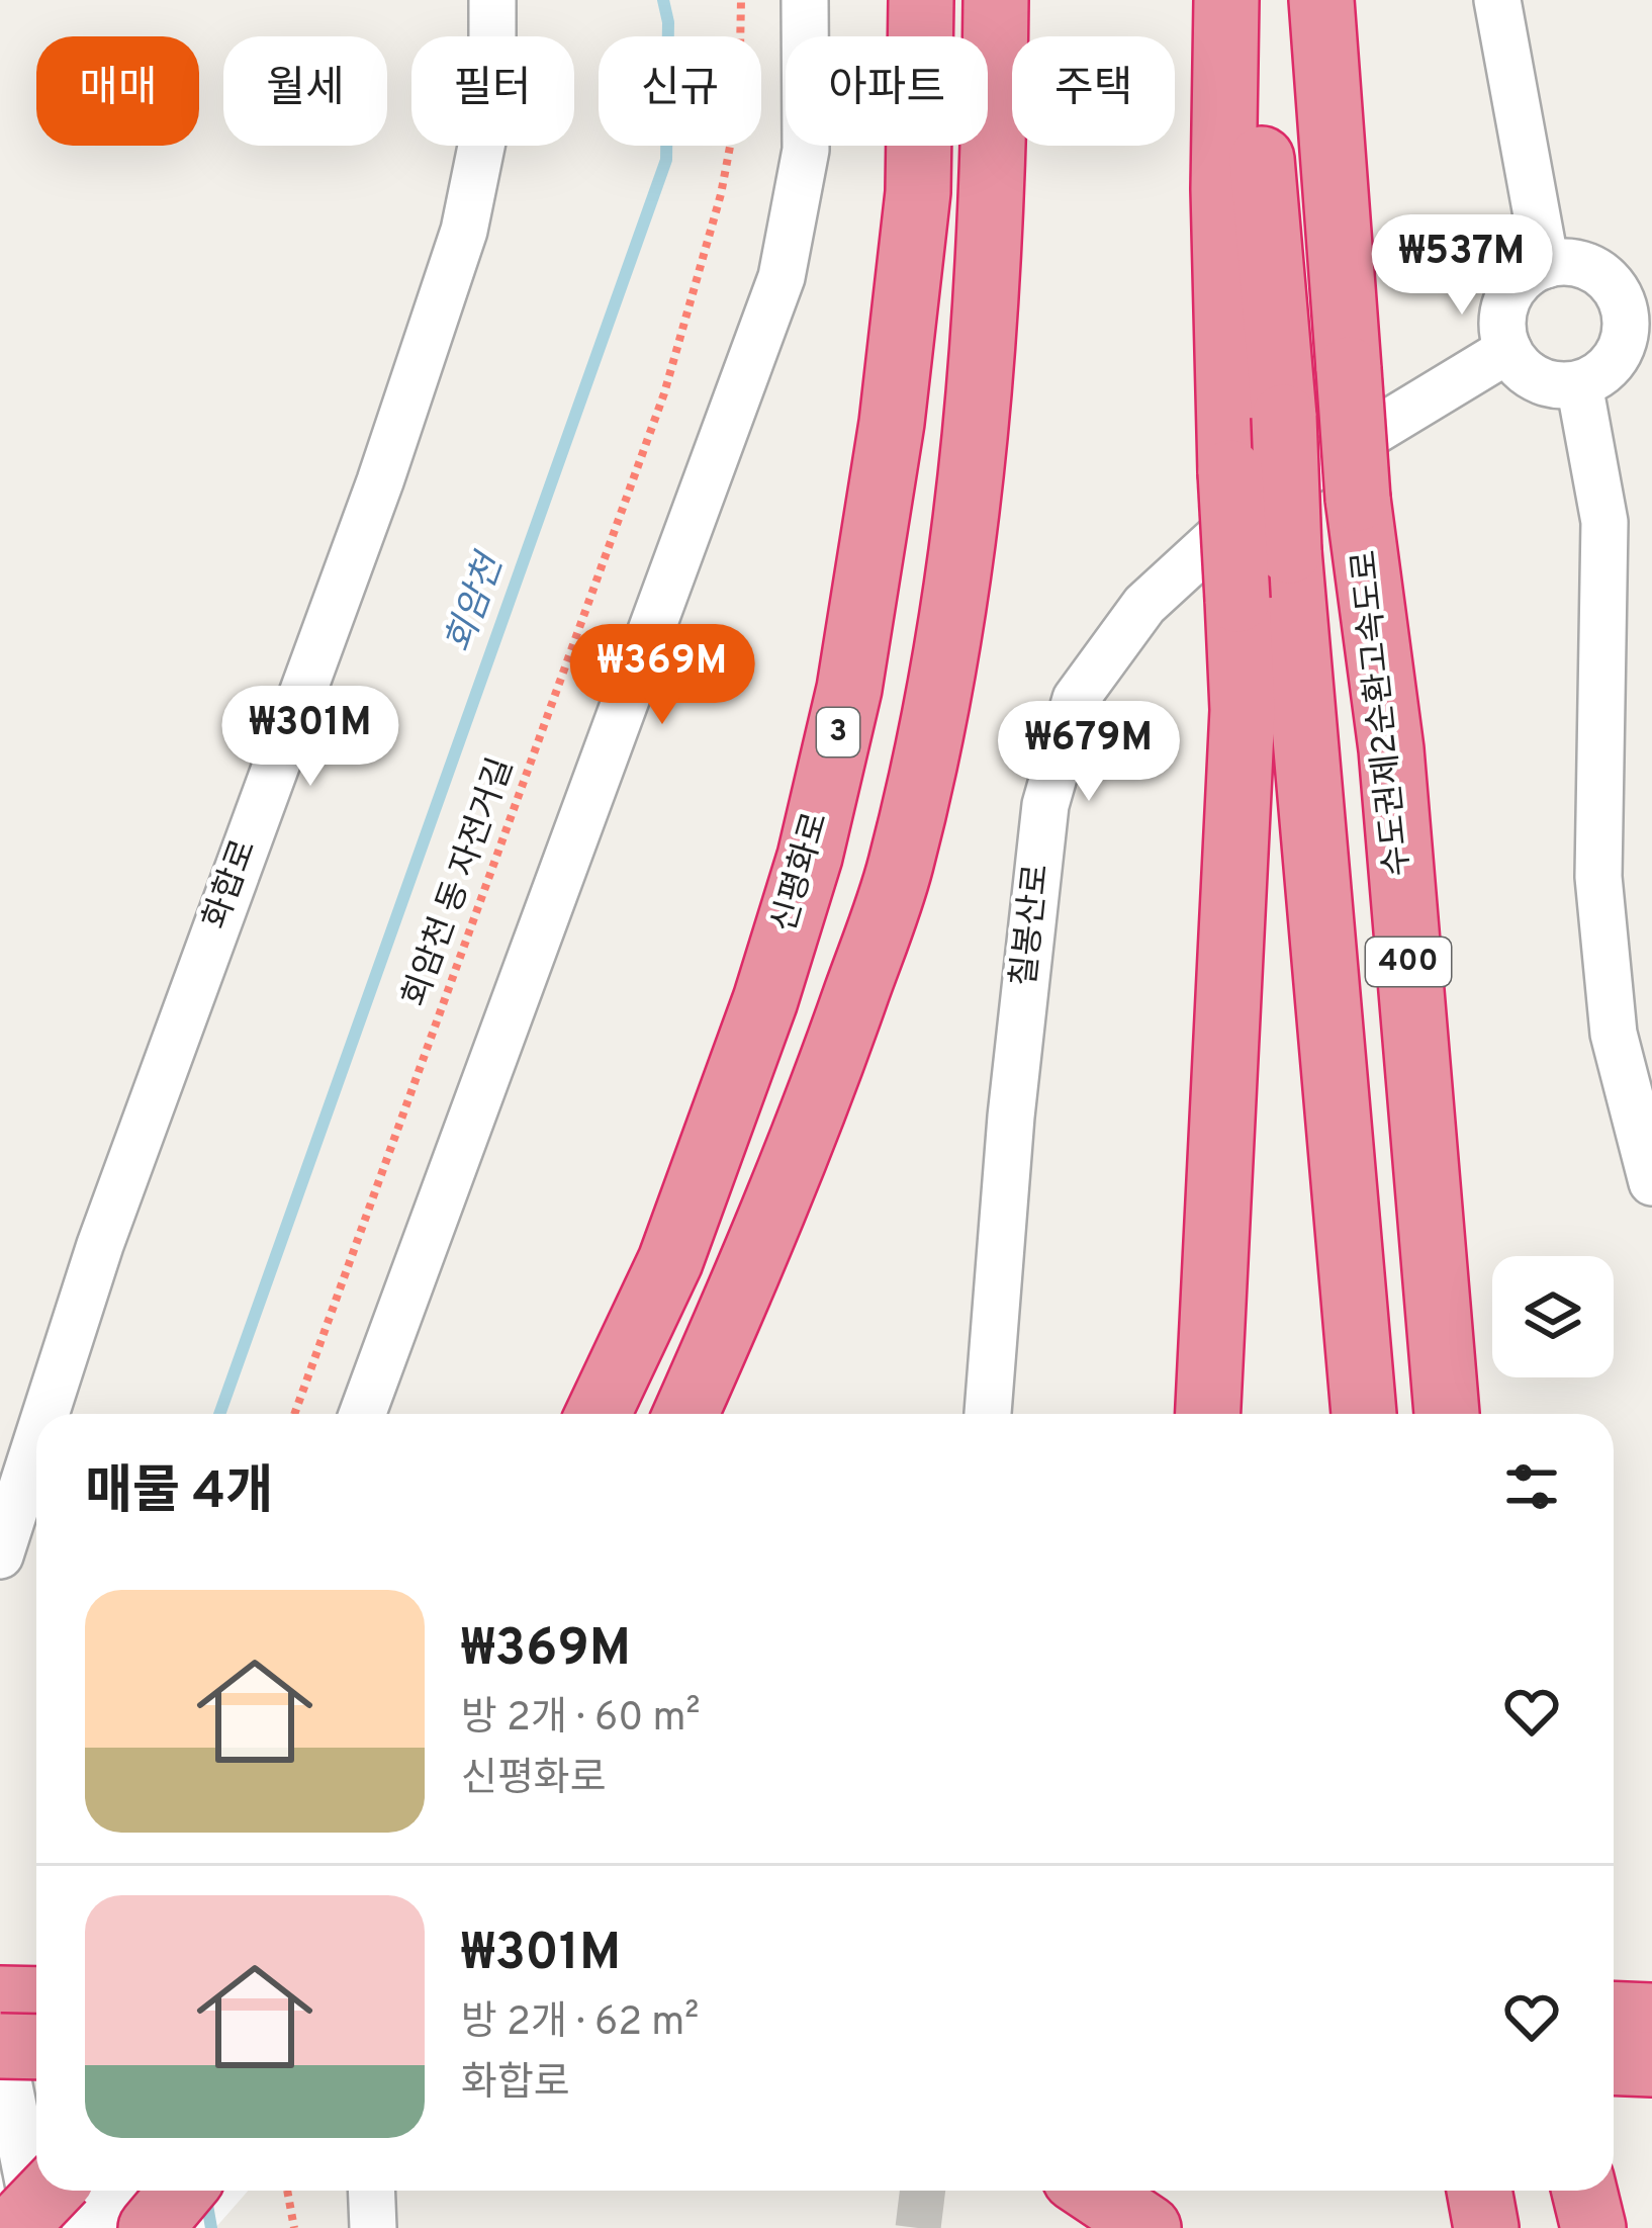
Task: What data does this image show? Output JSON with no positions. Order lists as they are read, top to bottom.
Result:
{
  "streets": {
    "highway": [
      "수도권제2순환고속도로",
      "3",
      "신평화로",
      "400"
    ],
    "street": ["화합로", "칠봉산로"],
    "path": ["회암천 동 자전거길"]
  },
  "water": ["회암천"],
  "page": {
    "chip": [
      "매매",
      "월세",
      "필터",
      "신규",
      "아파트",
      "주택"
    ],
    "price": [
      "₩537M",
      "₩369M",
      "₩301M",
      "₩679M"
    ],
    "heading": "매물 4개",
    "list": [
      {
        "name": "₩369M",
        "note": "방 2개 · 60 m² · 신평화로"
      },
      {
        "name": "₩301M",
        "note": "방 2개 · 62 m² · 화합로"
      }
    ]
  }
}
